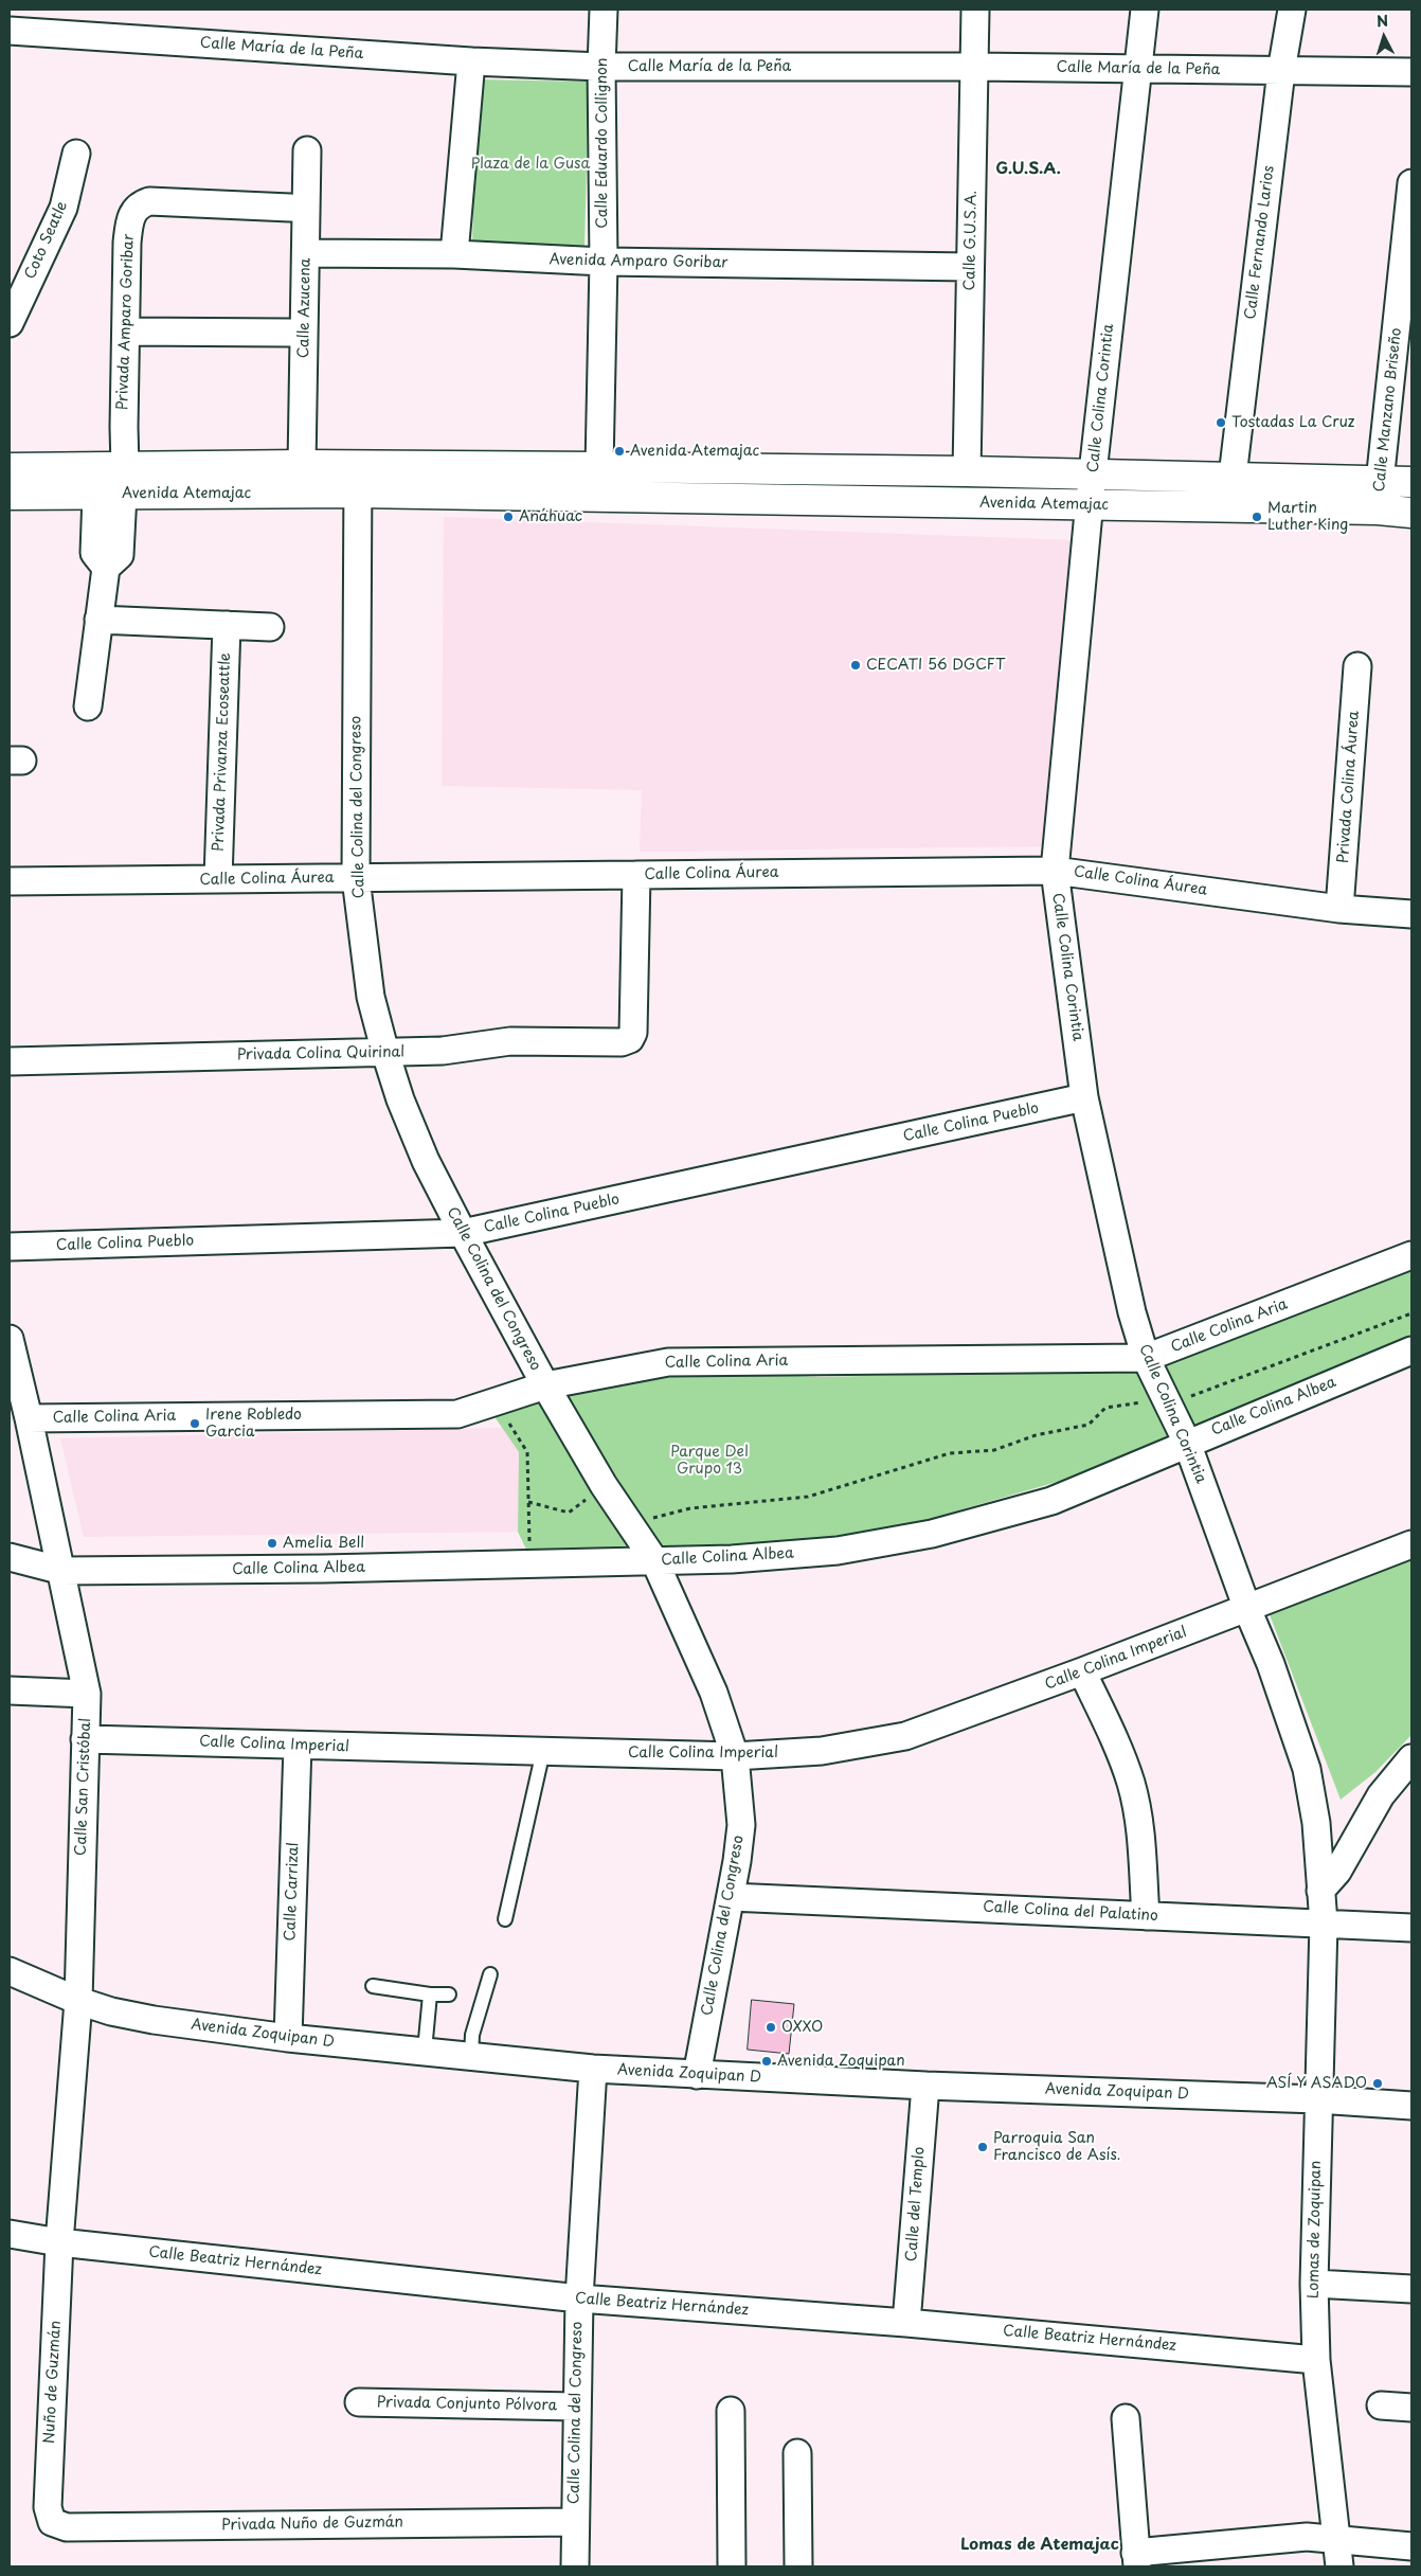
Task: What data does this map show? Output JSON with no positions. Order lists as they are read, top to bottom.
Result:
{
  "streets": {
    "main road": ["Avenida Atemajac"],
    "street": [
      "Calle María de la Peña",
      "Calle Eduardo Collignon",
      "Coto Seatle",
      "Calle G.U.S.A.",
      "Calle Fernando Larios",
      "Avenida Amparo Goribar",
      "Calle Azucena",
      "Privada Amparo Goribar",
      "Calle Colina Corintia",
      "Calle Manzano Briseño",
      "Privada Privanza Ecoseattle",
      "Privada Colina Áurea",
      "Calle Colina del Congreso",
      "Calle Colina Áurea",
      "Privada Colina Quirinal",
      "Calle Colina Pueblo",
      "Calle Colina Aria",
      "Calle Colina Albea",
      "Calle Colina Imperial",
      "Calle San Cristóbal",
      "Calle Carrizal",
      "Calle Colina del Palatino",
      "Avenida Zoquipan D",
      "Calle del Templo",
      "Lomas de Zoquipan",
      "Calle Beatriz Hernández",
      "Nuño de Guzmán",
      "Privada Conjunto Pólvora",
      "Privada Nuño de Guzmán"
    ]
  },
  "crossings": [
    ["Calle María de la Peña", "Calle Eduardo Collignon"],
    ["Calle María de la Peña", "Calle G.U.S.A."],
    ["Calle María de la Peña", "Calle Fernando Larios"],
    ["Calle María de la Peña", "Calle Colina Corintia"],
    ["Calle Eduardo Collignon", "Avenida Amparo Goribar"],
    ["Calle Eduardo Collignon", "Avenida Atemajac"],
    ["Calle G.U.S.A.", "Avenida Amparo Goribar"],
    ["Calle G.U.S.A.", "Avenida Atemajac"],
    ["Calle Fernando Larios", "Avenida Atemajac"],
    ["Avenida Amparo Goribar", "Calle Azucena"],
    ["Calle Azucena", "Avenida Atemajac"],
    ["Privada Amparo Goribar", "Avenida Atemajac"],
    ["Calle Colina Corintia", "Avenida Atemajac"],
    ["Calle Colina Corintia", "Calle Colina Áurea"],
    ["Calle Colina Corintia", "Calle Colina Pueblo"],
    ["Calle Colina Corintia", "Calle Colina Aria"],
    ["Calle Colina Corintia", "Calle Colina Albea"],
    ["Calle Colina Corintia", "Calle Colina Imperial"],
    ["Calle Colina Corintia", "Lomas de Zoquipan"],
    ["Calle Manzano Briseño", "Avenida Atemajac"],
    ["Avenida Atemajac", "Calle Colina del Congreso"],
    ["Privada Privanza Ecoseattle", "Calle Colina Áurea"],
    ["Privada Colina Áurea", "Calle Colina Áurea"],
    ["Calle Colina del Congreso", "Calle Colina Áurea"],
    ["Calle Colina del Congreso", "Privada Colina Quirinal"],
    ["Calle Colina del Congreso", "Calle Colina Pueblo"],
    ["Calle Colina del Congreso", "Calle Colina Aria"],
    ["Calle Colina del Congreso", "Calle Colina Albea"],
    ["Calle Colina del Congreso", "Calle Colina Imperial"],
    ["Calle Colina del Congreso", "Calle Colina del Palatino"],
    ["Calle Colina del Congreso", "Avenida Zoquipan D"],
    ["Calle Colina del Congreso", "Calle Beatriz Hernández"],
    ["Calle Colina del Congreso", "Privada Conjunto Pólvora"],
    ["Calle Colina del Congreso", "Privada Nuño de Guzmán"],
    ["Calle Colina Áurea", "Privada Colina Quirinal"],
    ["Calle Colina Aria", "Calle San Cristóbal"],
    ["Calle Colina Albea", "Calle San Cristóbal"],
    ["Calle Colina Imperial", "Calle San Cristóbal"],
    ["Calle Colina Imperial", "Calle Carrizal"],
    ["Calle San Cristóbal", "Avenida Zoquipan D"],
    ["Calle San Cristóbal", "Calle Beatriz Hernández"],
    ["Calle San Cristóbal", "Nuño de Guzmán"],
    ["Calle Carrizal", "Avenida Zoquipan D"],
    ["Calle Colina del Palatino", "Lomas de Zoquipan"],
    ["Avenida Zoquipan D", "Calle del Templo"],
    ["Avenida Zoquipan D", "Lomas de Zoquipan"],
    ["Calle del Templo", "Calle Beatriz Hernández"],
    ["Lomas de Zoquipan", "Calle Beatriz Hernández"],
    ["Calle Beatriz Hernández", "Nuño de Guzmán"],
    ["Nuño de Guzmán", "Privada Nuño de Guzmán"]
  ],
  "districts": ["G.U.S.A.", "Lomas de Atemajac"],
  "parks": ["Plaza de la Gusa", "Parque Del Grupo 13"],
  "places": [
    "Tostadas La Cruz",
    "Avenida Atemajac",
    "Anáhuac",
    "Martin Luther King",
    "CECATI 56 DGCFT",
    "Irene Robledo Garcia",
    "Amelia Bell",
    "OXXO",
    "Avenida Zoquipan",
    "ASÍ Y ASADO",
    "Parroquia San Francisco de Asís."
  ],
  "north": "top"
}
